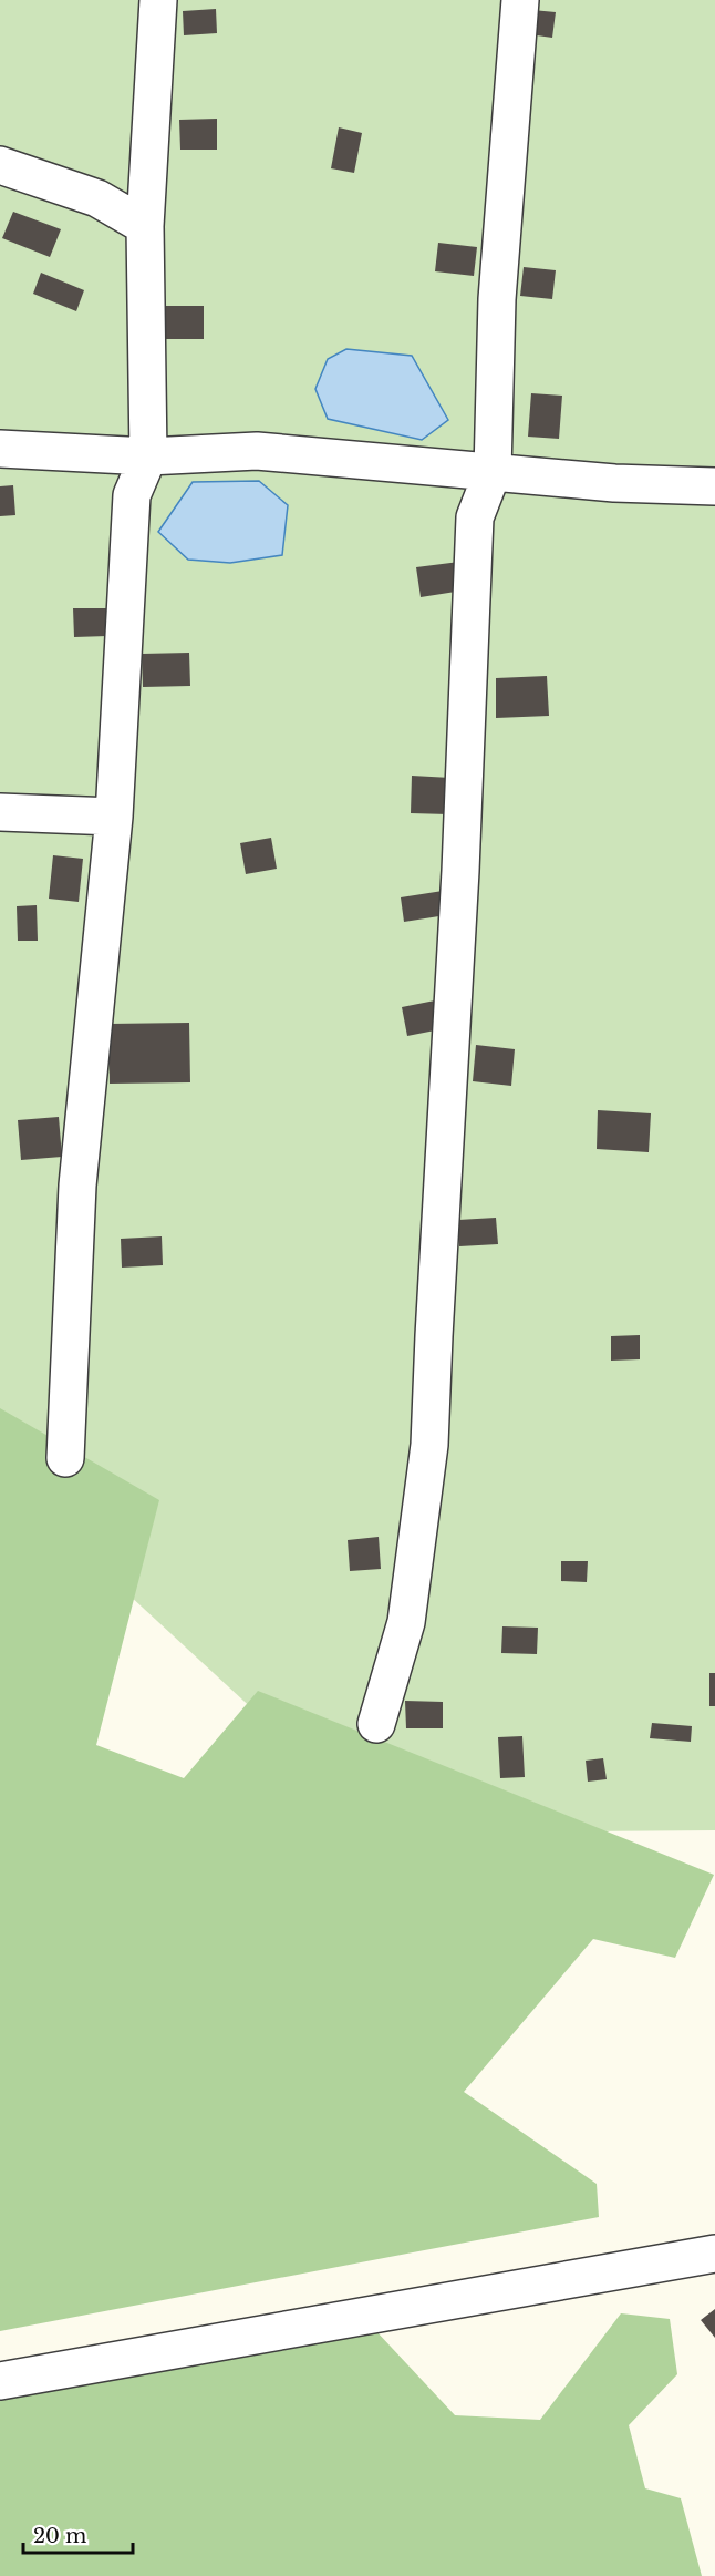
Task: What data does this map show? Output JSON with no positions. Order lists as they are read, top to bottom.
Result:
{
  "scale_bar": "20 m"
}
